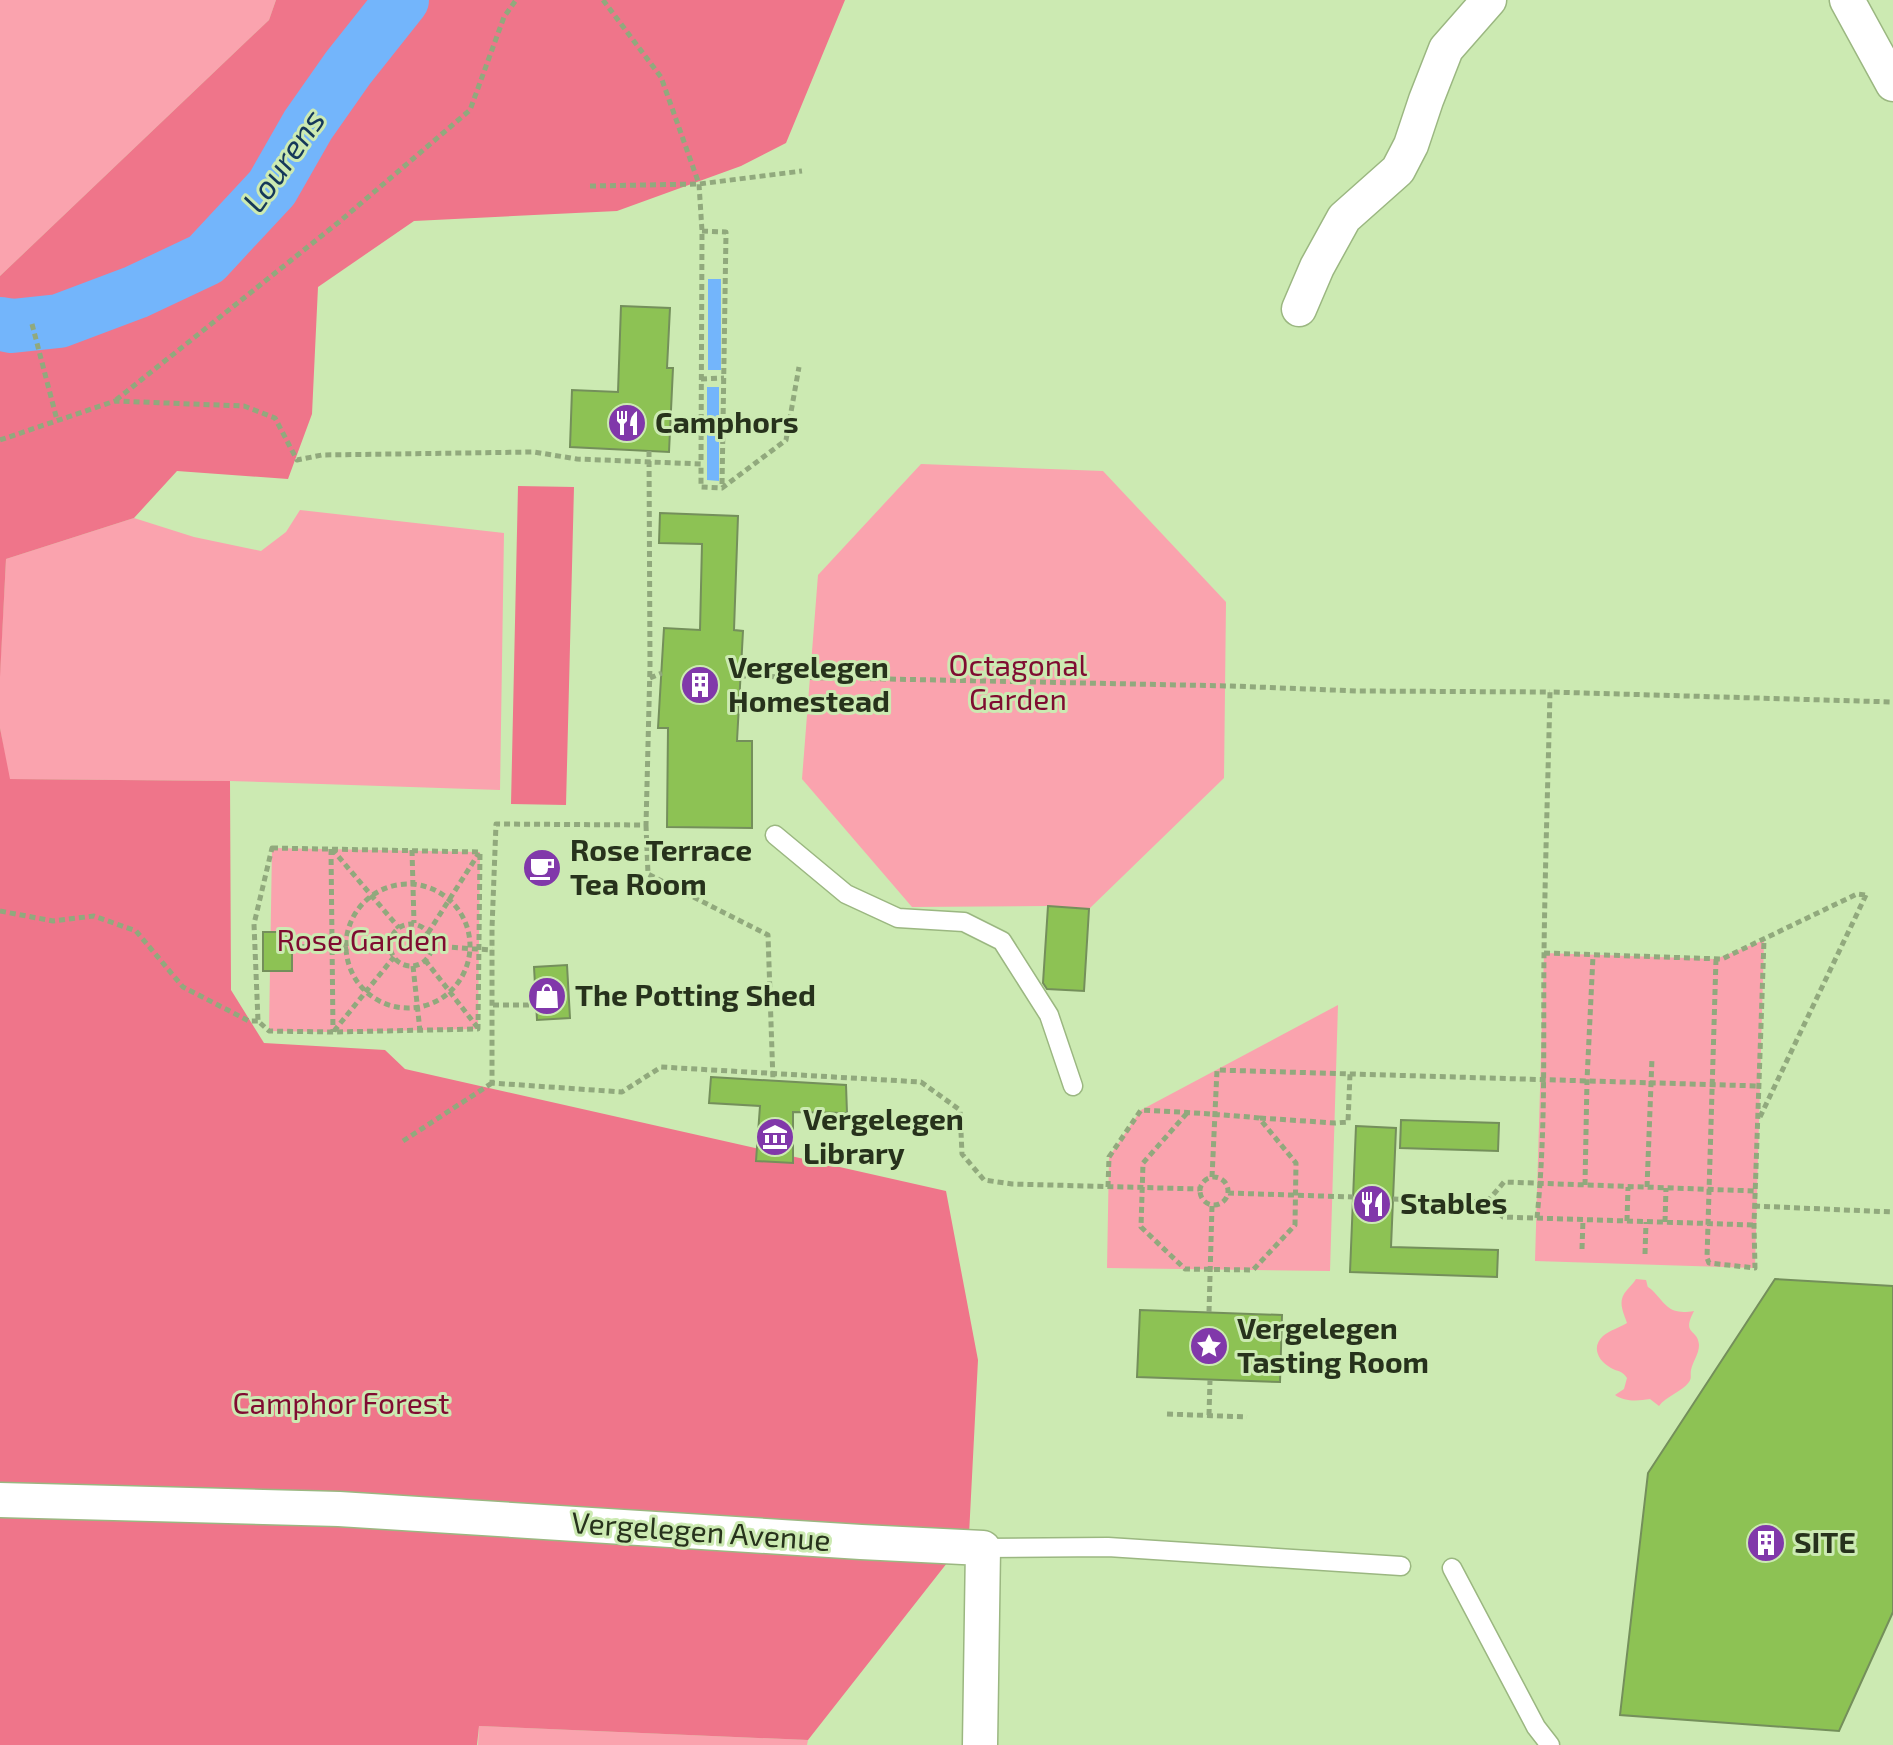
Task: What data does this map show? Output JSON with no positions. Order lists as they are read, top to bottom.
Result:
{
  "streets": {
    "street": ["Vergelegen Avenue"]
  },
  "water": ["Lourens"],
  "parks": ["Octagonal Garden", "Rose Garden", "Camphor Forest"],
  "places": {
    "restaurant": ["Camphors", "Stables"],
    "building": ["Vergelegen Homestead", "SITE"],
    "cafe": ["Rose Terrace Tea Room"],
    "shop": ["The Potting Shed"],
    "museum": ["Vergelegen Library"],
    "place": ["Vergelegen Tasting Room"]
  }
}
